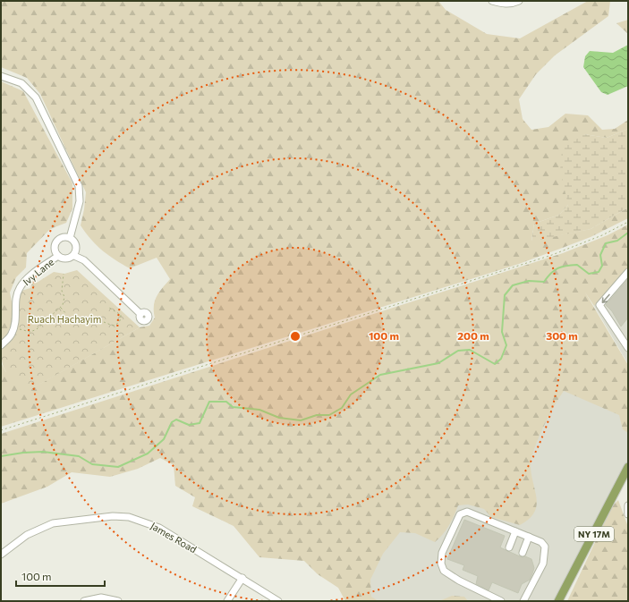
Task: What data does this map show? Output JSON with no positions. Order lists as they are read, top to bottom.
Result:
{
  "streets": {
    "main road": ["NY 17M"],
    "street": ["Ivy Lane", "James Road"]
  },
  "parks": ["Ruach Hachayim"],
  "scale_bar": "100 m",
  "rings": ["100 m", "200 m", "300 m"]
}
